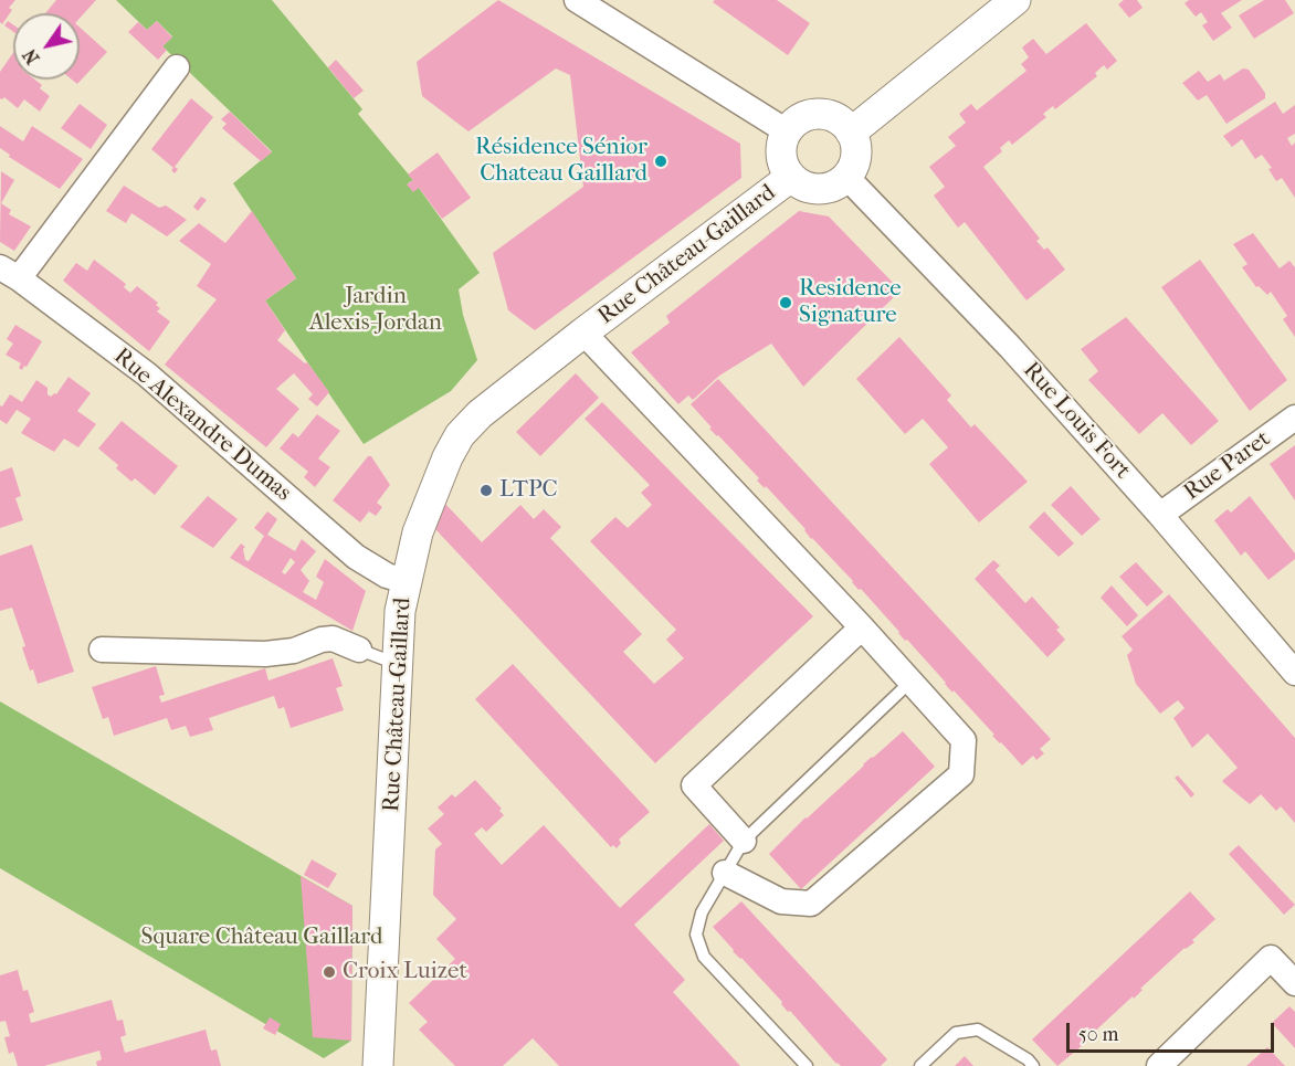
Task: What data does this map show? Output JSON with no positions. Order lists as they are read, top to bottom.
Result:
{
  "streets": {
    "street": [
      "Rue Château-Gaillard",
      "Rue Louis Fort",
      "Rue Alexandre Dumas",
      "Rue Paret"
    ]
  },
  "crossings": [
    ["Rue Château-Gaillard", "Rue Louis Fort"],
    ["Rue Château-Gaillard", "Rue Alexandre Dumas"],
    ["Rue Louis Fort", "Rue Paret"]
  ],
  "parks": ["Jardin Alexis-Jordan", "Square Château Gaillard"],
  "places": [
    "Résidence Sénior Chateau Gaillard",
    "Residence Signature",
    "LTPC",
    "Croix Luizet"
  ],
  "scale_bar": "50 m",
  "north": "bottom left"
}
